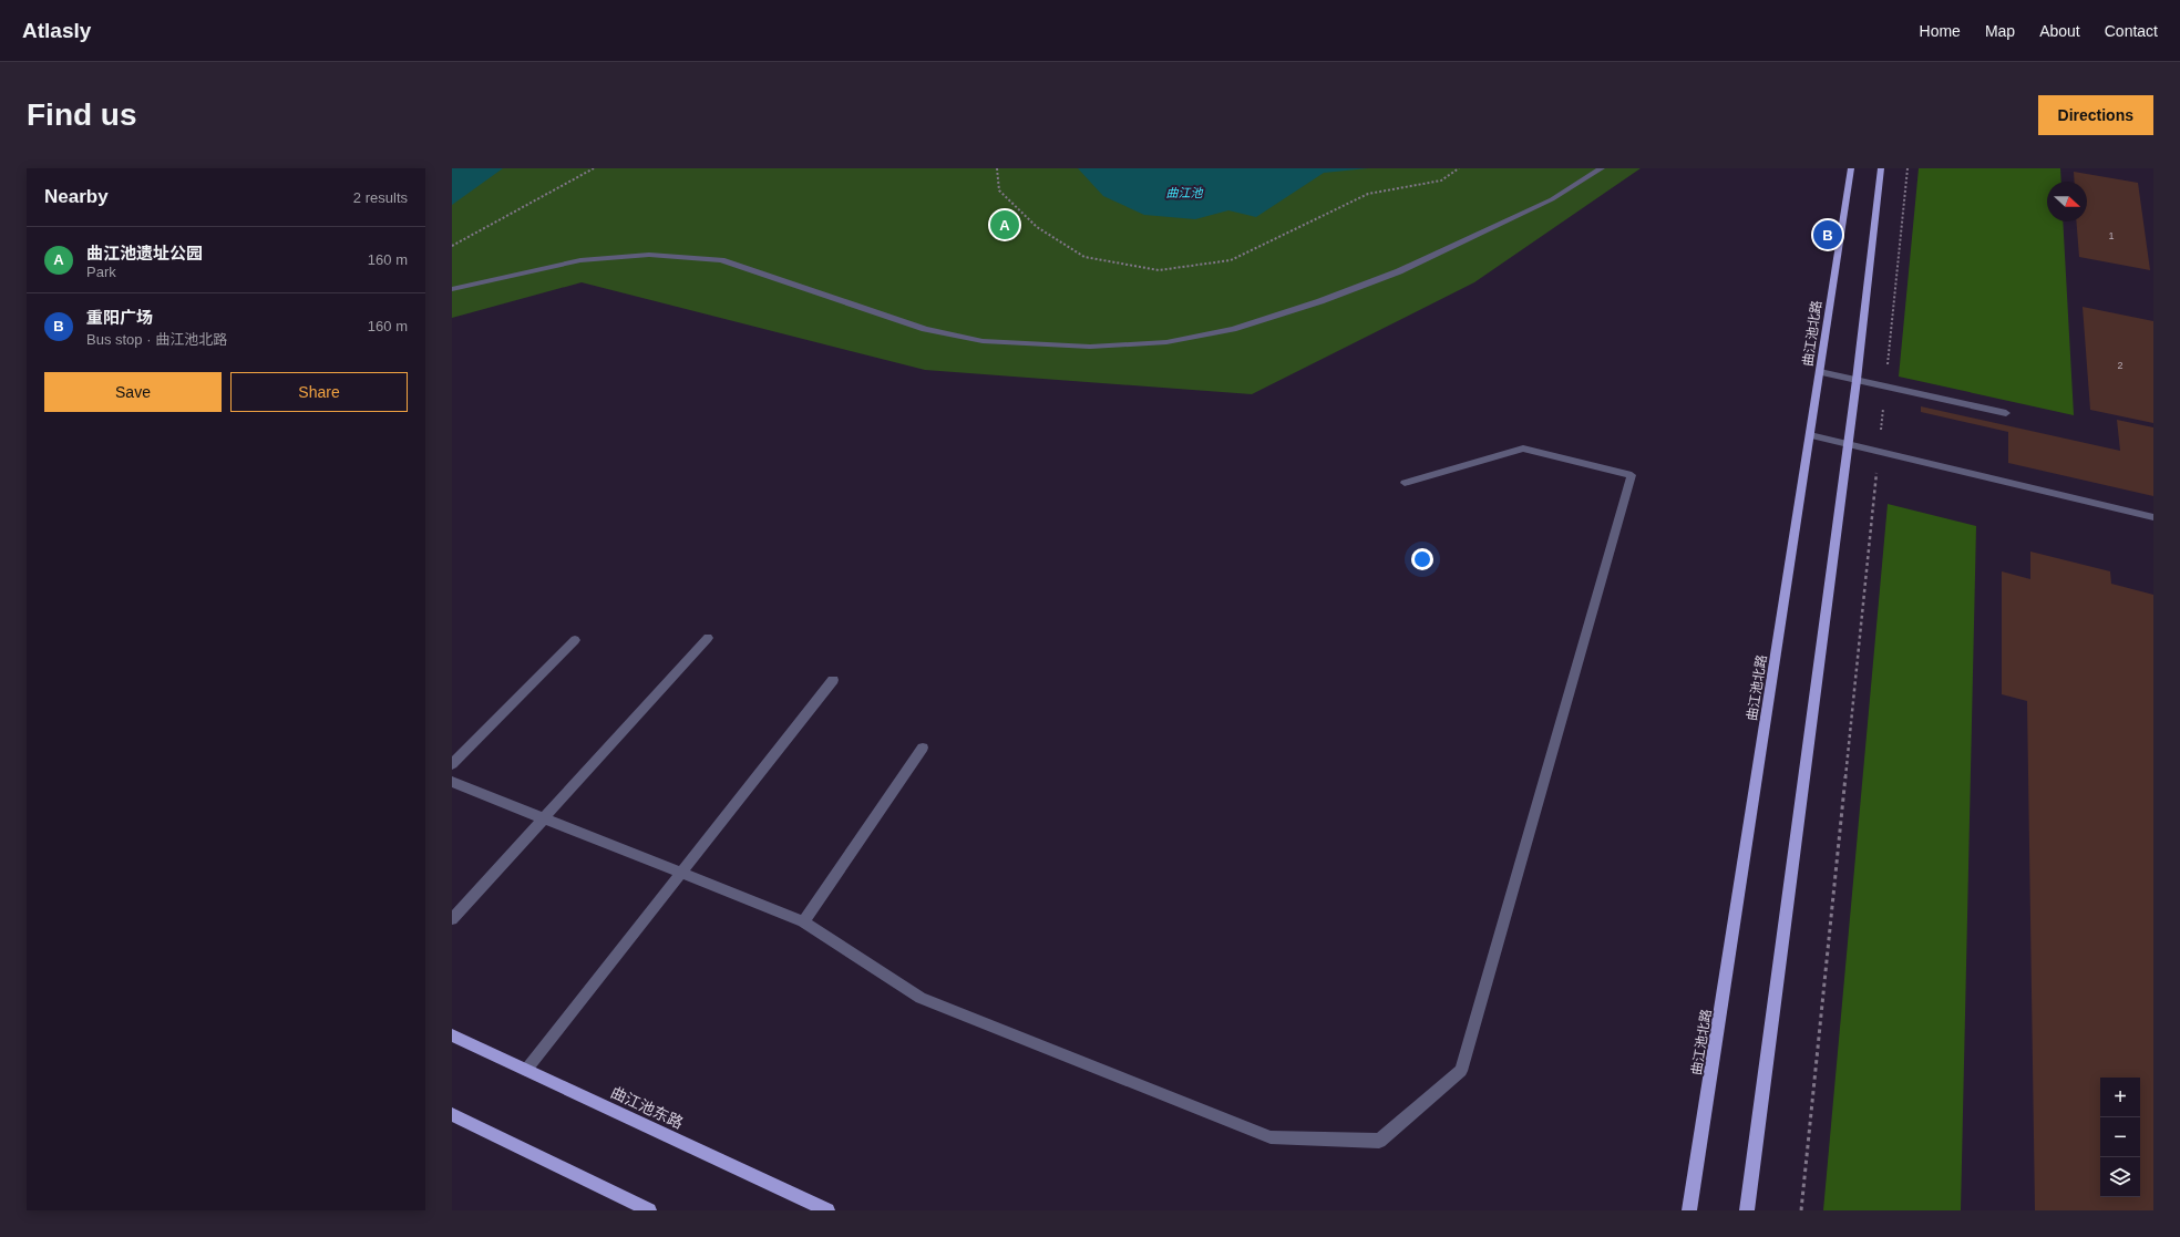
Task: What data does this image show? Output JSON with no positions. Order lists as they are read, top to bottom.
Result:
{
  "streets": {
    "main road": ["曲江池北路", "曲江池东路"]
  },
  "water": ["曲江池"],
  "house_numbers": ["1", "2"],
  "north": "right",
  "page": {
    "header": "Atlasly",
    "nav": [
      "Home",
      "Map",
      "About",
      "Contact"
    ],
    "buttons": [
      "Directions",
      ["Save", "Share"]
    ],
    "title": "Find us",
    "heading": ["Nearby", "2 results"],
    "pins": ["A", "B"],
    "list": [
      {
        "mark": "A",
        "name": "曲江池遗址公园",
        "note": "Park",
        "value": "160 m"
      },
      {
        "mark": "B",
        "name": "重阳广场",
        "note": "Bus stop · 曲江池北路",
        "value": "160 m"
      }
    ],
    "map_buttons": ["+", "−"]
  }
}
